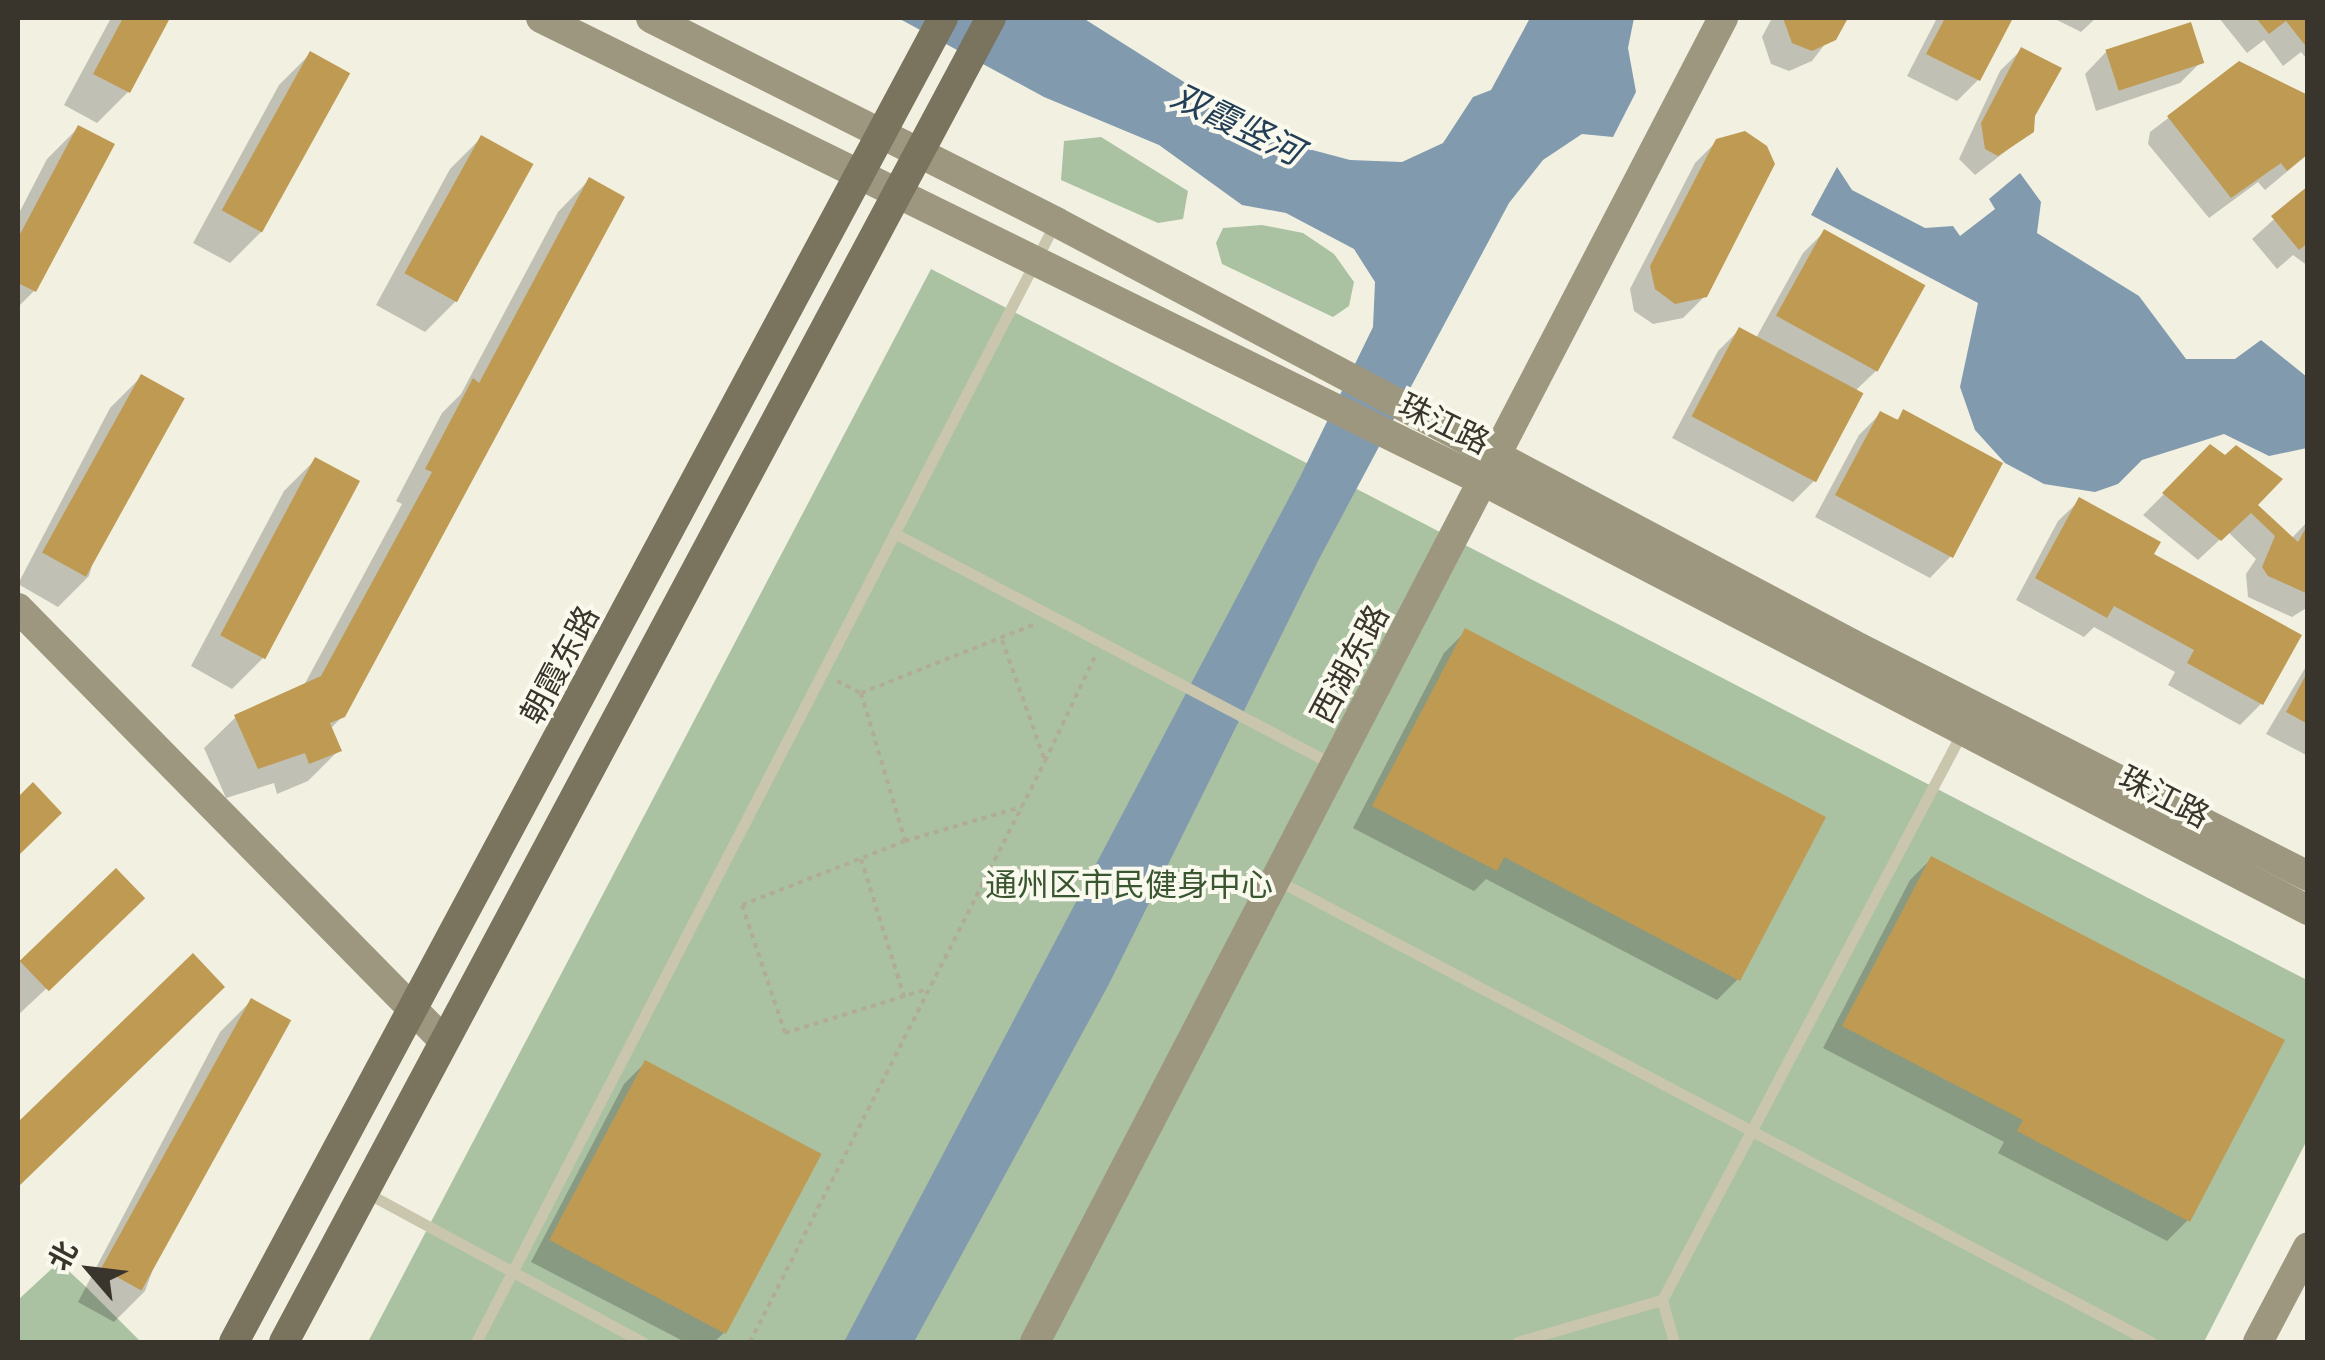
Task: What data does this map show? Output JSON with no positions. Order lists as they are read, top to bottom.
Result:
{
  "streets": {
    "main road": ["朝霞东路"],
    "street": ["珠江路", "西湖东路"]
  },
  "crossings": [
    ["珠江路", "西湖东路"],
    ["珠江路", "朝霞东路"]
  ],
  "water": ["双霞竖河"],
  "parks": ["通州区市民健身中心"],
  "north": "top left"
}
